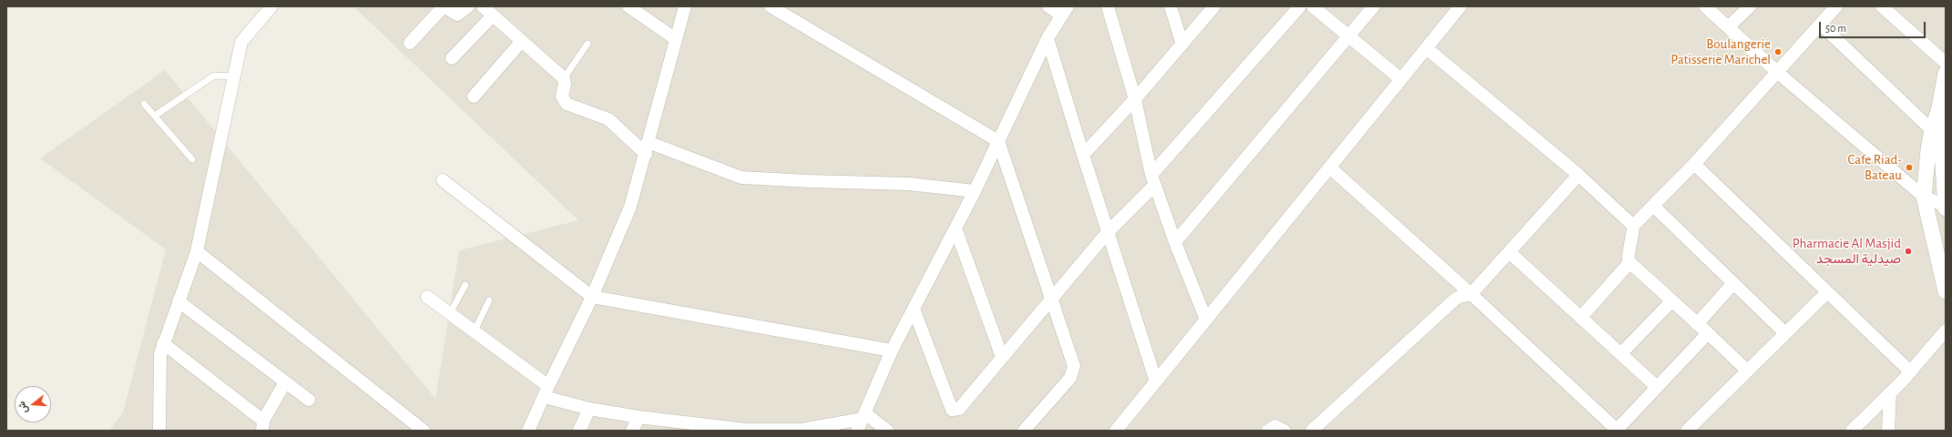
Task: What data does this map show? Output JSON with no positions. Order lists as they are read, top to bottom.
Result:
{
  "places": ["Boulangerie Patisserie Marichel", "Cafe Riad- Bateau", "Pharmacie Al Masjid صيدلية المسجد"],
  "scale_bar": "50 m",
  "north": "left"
}
